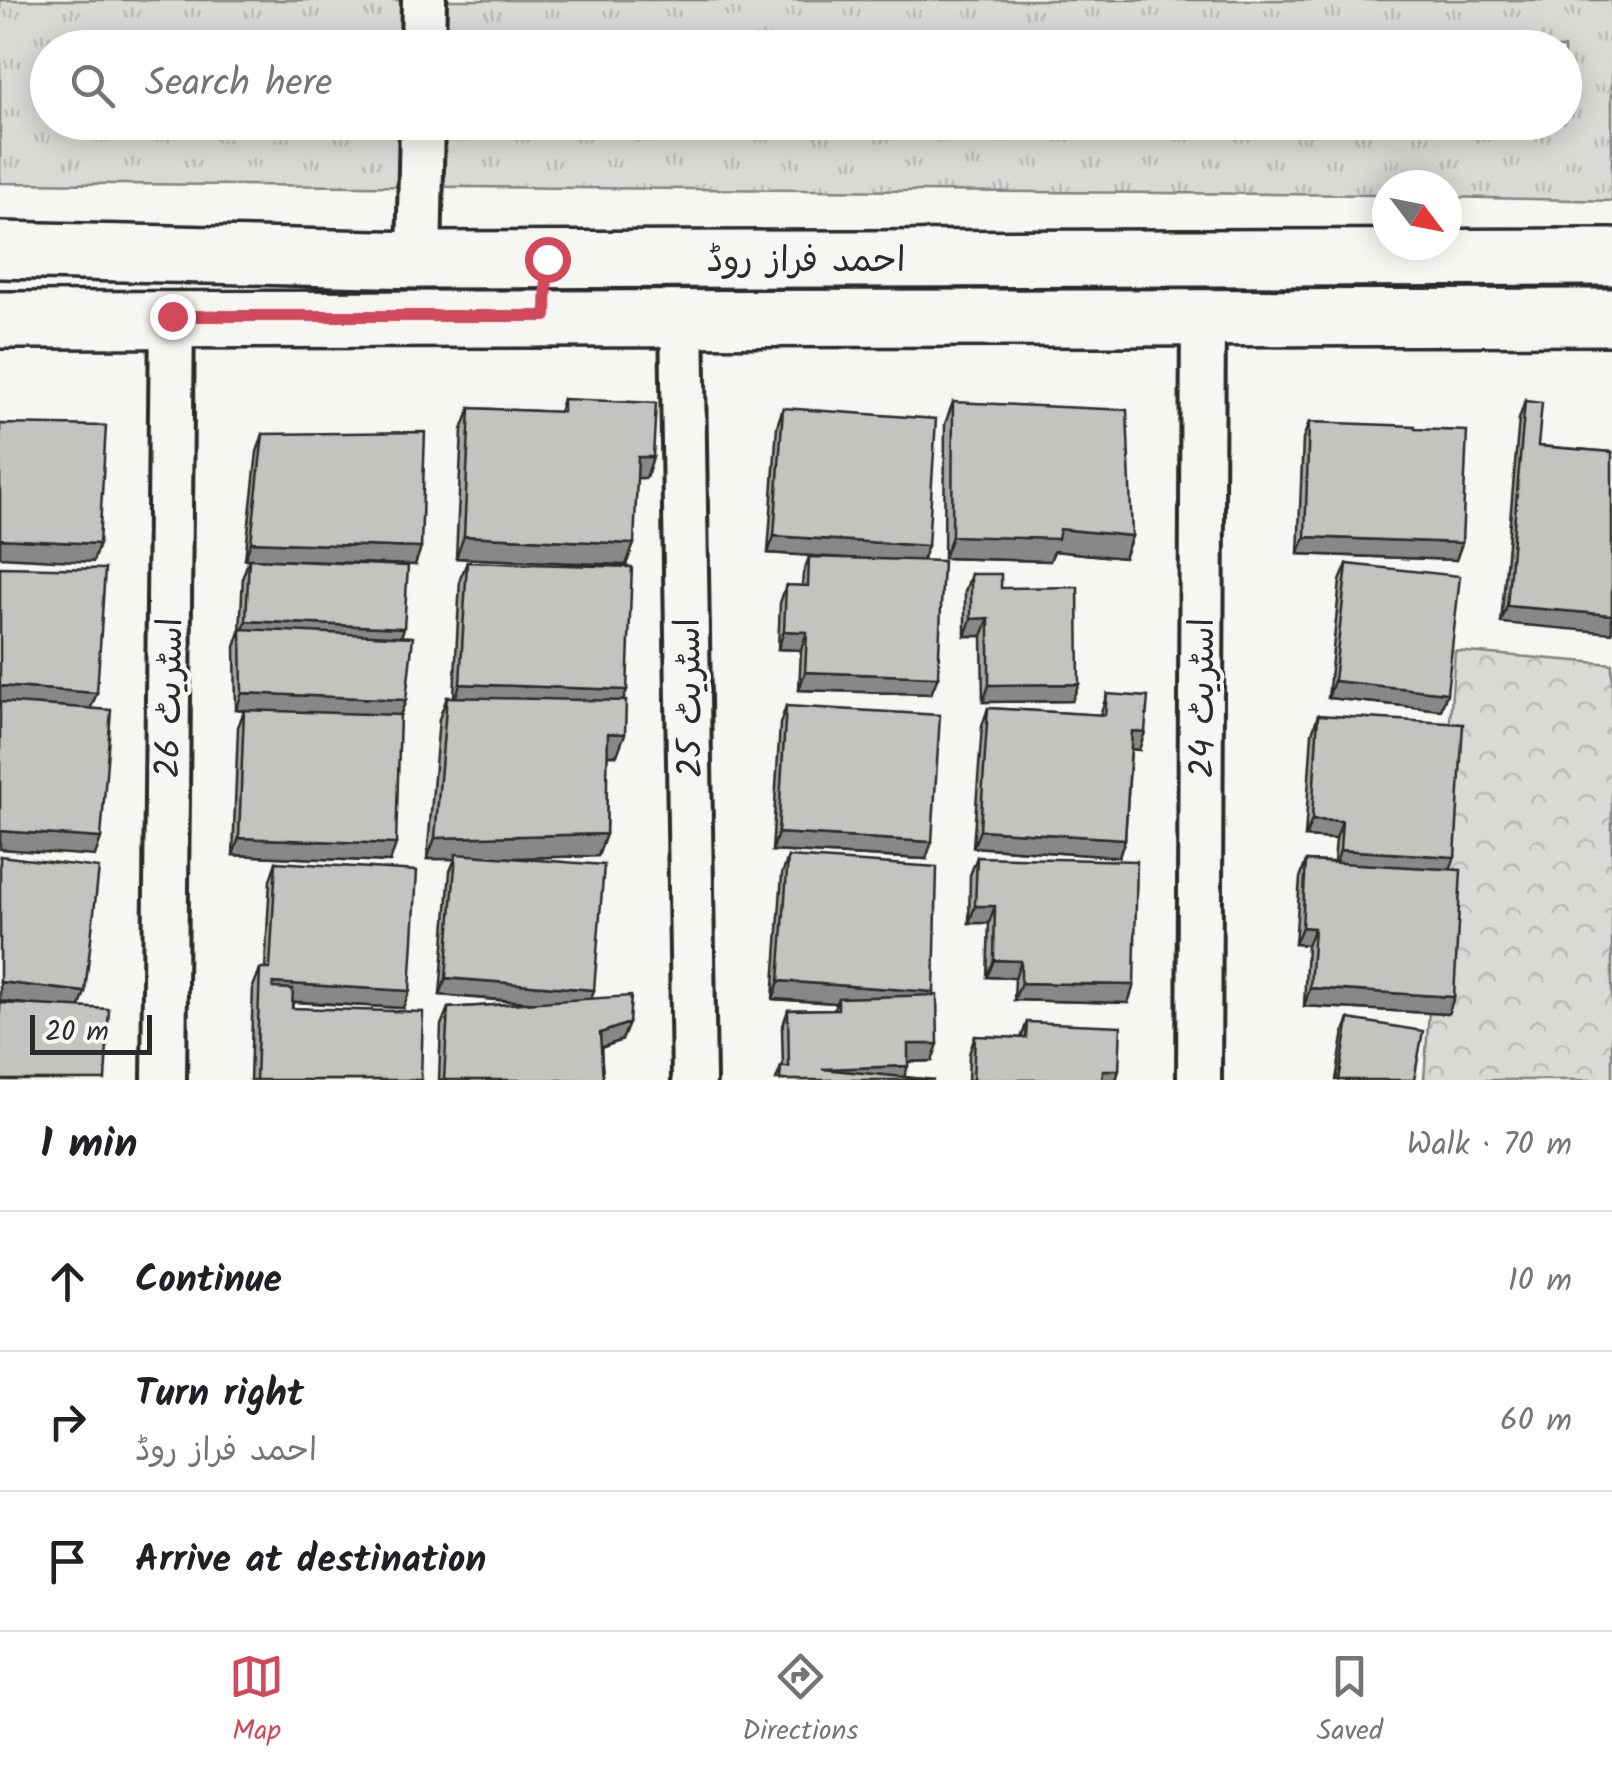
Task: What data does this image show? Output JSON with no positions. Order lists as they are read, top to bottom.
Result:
{
  "streets": {
    "main road": ["احمد فراز روڈ"],
    "street": ["اسٹریٹ 26", "اسٹریٹ 25", "اسٹریٹ 24"]
  },
  "crossings": [
    ["احمد فراز روڈ", "اسٹریٹ 26"],
    ["احمد فراز روڈ", "اسٹریٹ 25"],
    ["احمد فراز روڈ", "اسٹریٹ 24"]
  ],
  "scale_bar": "20 m",
  "north": "bottom right",
  "page": {
    "search": "Search here",
    "scale": "20 m",
    "heading": ["1 min", "Walk · 70 m"],
    "list": [
      ["Continue", "10 m"],
      ["Turn right", "احمد فراز روڈ", "60 m"],
      "Arrive at destination"
    ],
    "nav": ["Map", "Directions", "Saved"]
  }
}
